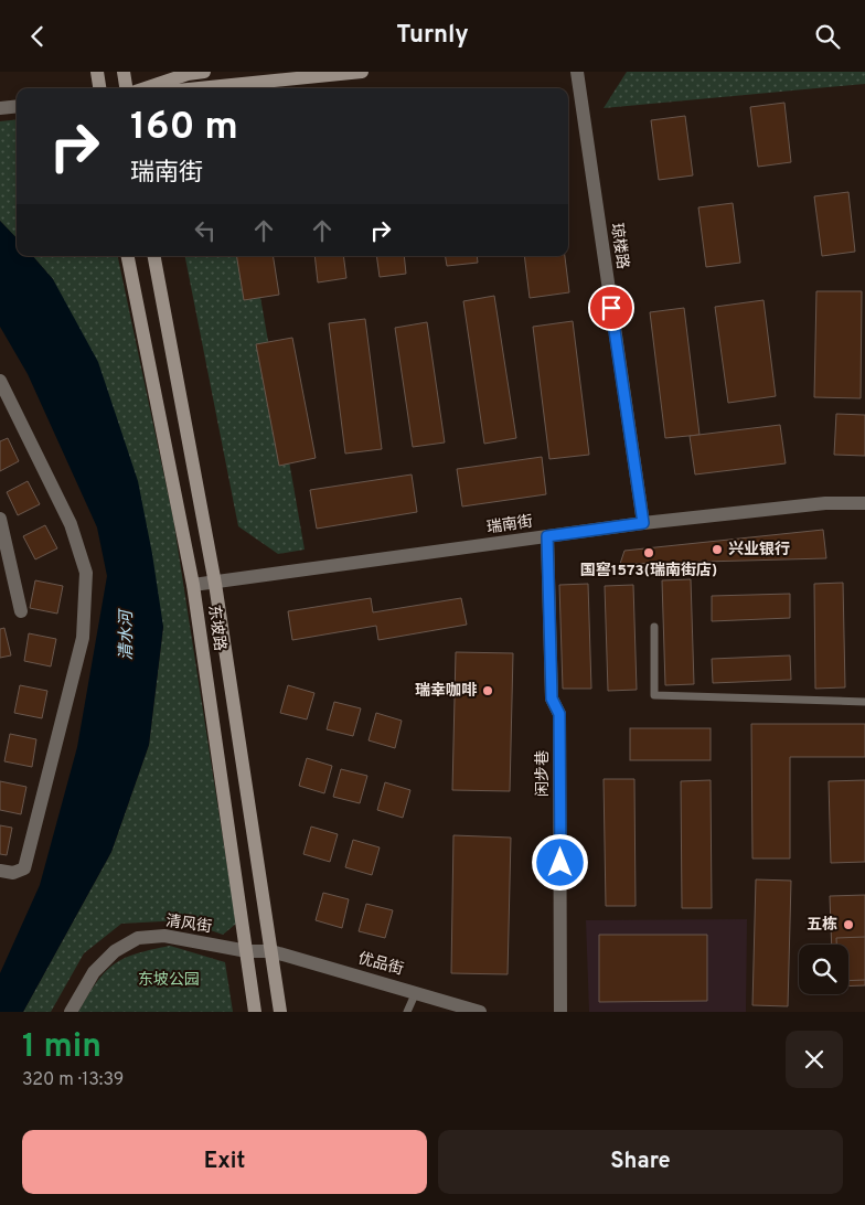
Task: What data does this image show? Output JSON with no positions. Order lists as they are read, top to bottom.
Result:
{
  "streets": {
    "main road": ["东坡路"],
    "street": [
      "琼楼路",
      "瑞南街",
      "闲步巷",
      "清风街",
      "优品街"
    ]
  },
  "crossings": [
    ["琼楼路", "瑞南街"],
    ["瑞南街", "东坡路"],
    ["瑞南街", "闲步巷"],
    ["东坡路", "清风街"],
    ["东坡路", "优品街"],
    ["清风街", "优品街"]
  ],
  "water": ["清水河"],
  "parks": ["东坡公园"],
  "places": [
    "兴业银行",
    "国窖1573(瑞南街店)",
    "瑞幸咖啡",
    "五栋"
  ],
  "page": {
    "header": "Turnly",
    "turn": ["160 m", "瑞南街"],
    "heading": ["1 min", "320 m · 13:39"],
    "buttons": ["Exit", "Share"]
  }
}
